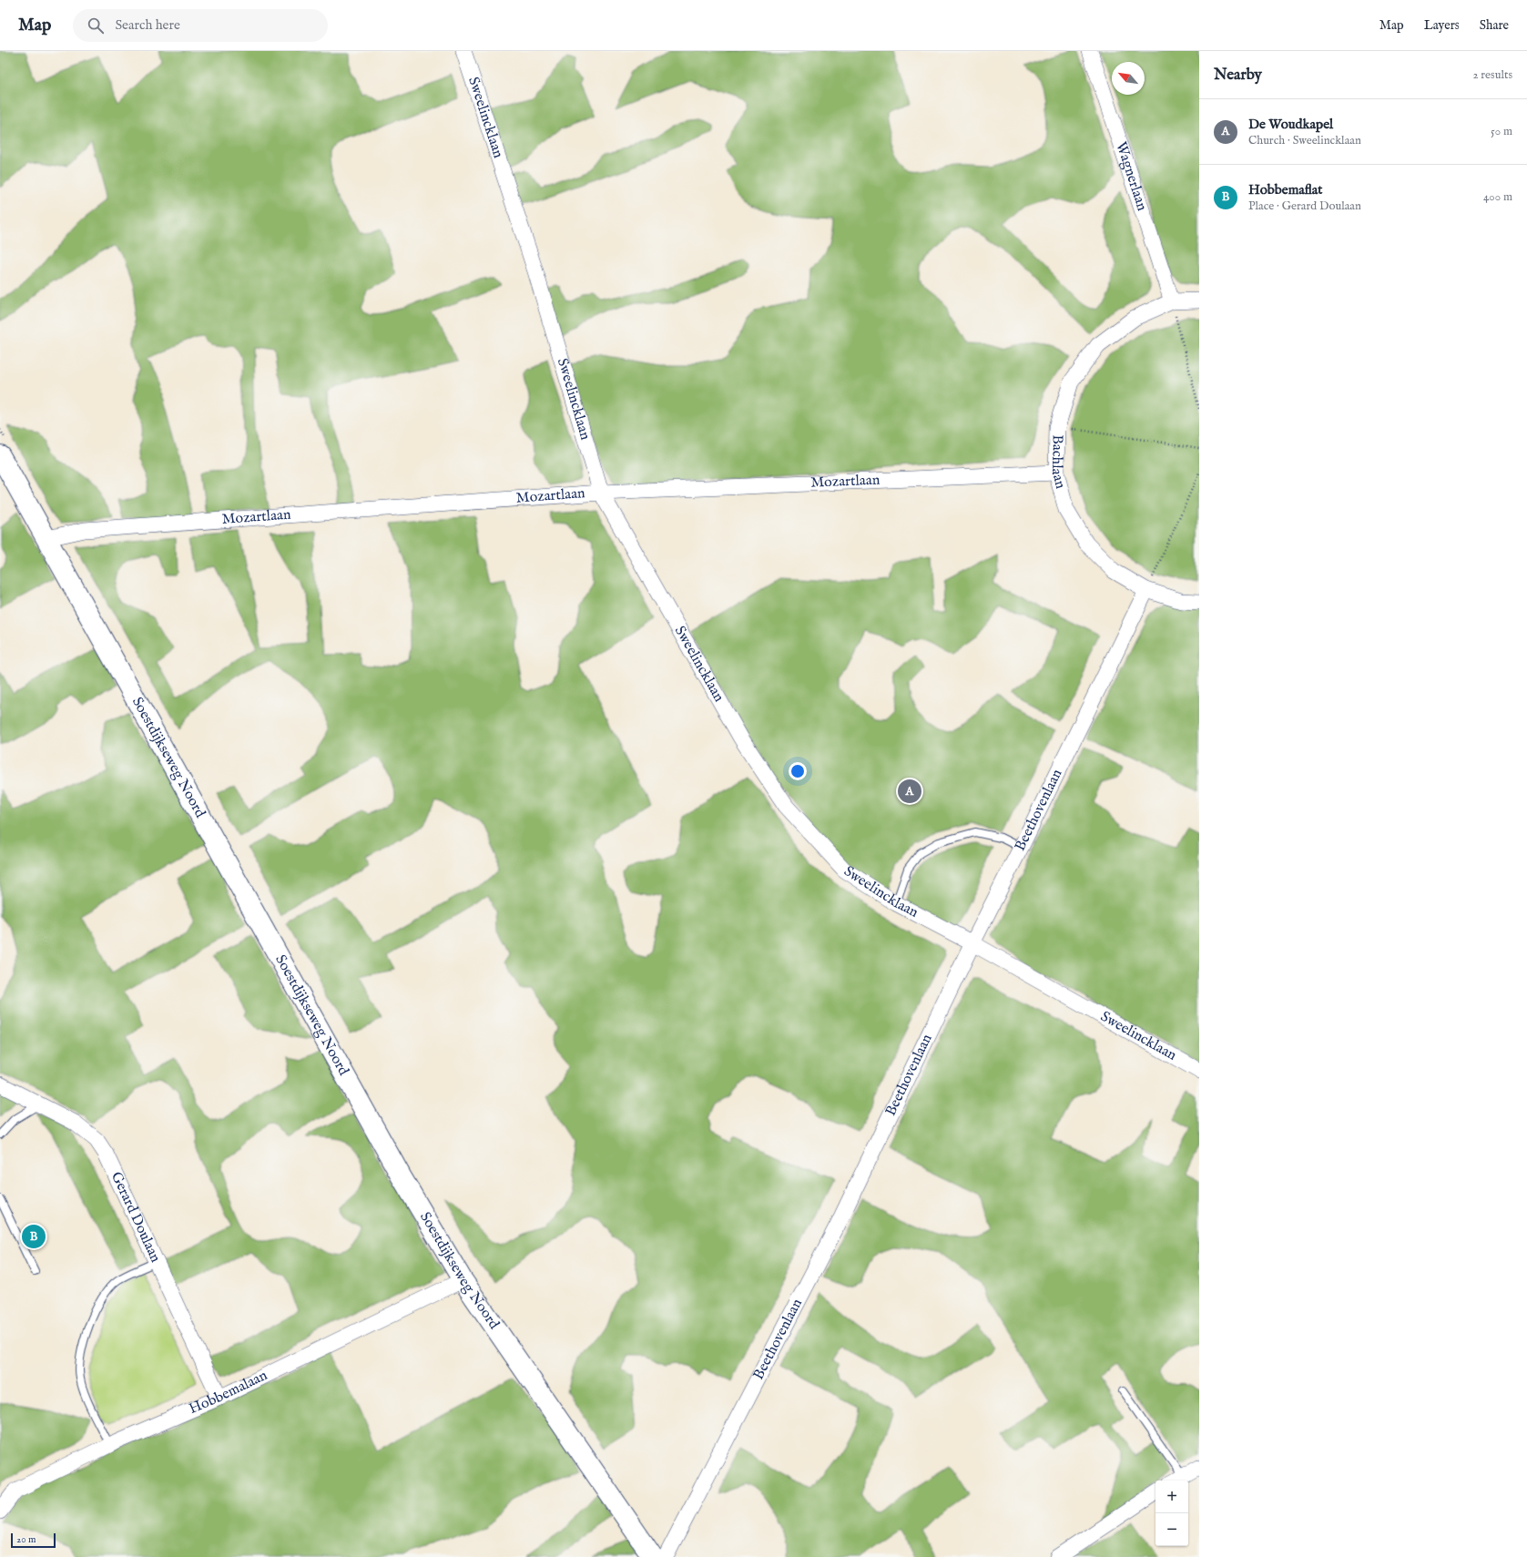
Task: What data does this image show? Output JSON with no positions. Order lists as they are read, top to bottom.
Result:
{
  "streets": {
    "main road": ["Soestdijkseweg Noord"],
    "street": [
      "Sweelincklaan",
      "Wagnerlaan",
      "Bachlaan",
      "Mozartlaan",
      "Beethovenlaan",
      "Gerard Doulaan",
      "Hobbemalaan"
    ]
  },
  "crossings": [
    ["Sweelincklaan", "Mozartlaan"],
    ["Sweelincklaan", "Beethovenlaan"],
    ["Wagnerlaan", "Bachlaan"],
    ["Bachlaan", "Mozartlaan"],
    ["Bachlaan", "Beethovenlaan"],
    ["Mozartlaan", "Soestdijkseweg Noord"],
    ["Soestdijkseweg Noord", "Hobbemalaan"],
    ["Gerard Doulaan", "Hobbemalaan"]
  ],
  "scale_bar": "20 m",
  "north": "top left",
  "page": {
    "header": "Map",
    "search": "Search here",
    "nav": ["Map", "Layers", "Share"],
    "heading": ["Nearby", "2 results"],
    "list": [
      {
        "mark": "A",
        "name": "De Woudkapel",
        "note": "Church · Sweelincklaan",
        "value": "50 m"
      },
      {
        "mark": "B",
        "name": "Hobbemaflat",
        "note": "Place · Gerard Doulaan",
        "value": "400 m"
      }
    ],
    "pins": ["A", "B"],
    "map_buttons": ["+", "−"],
    "scale": "20 m"
  }
}
